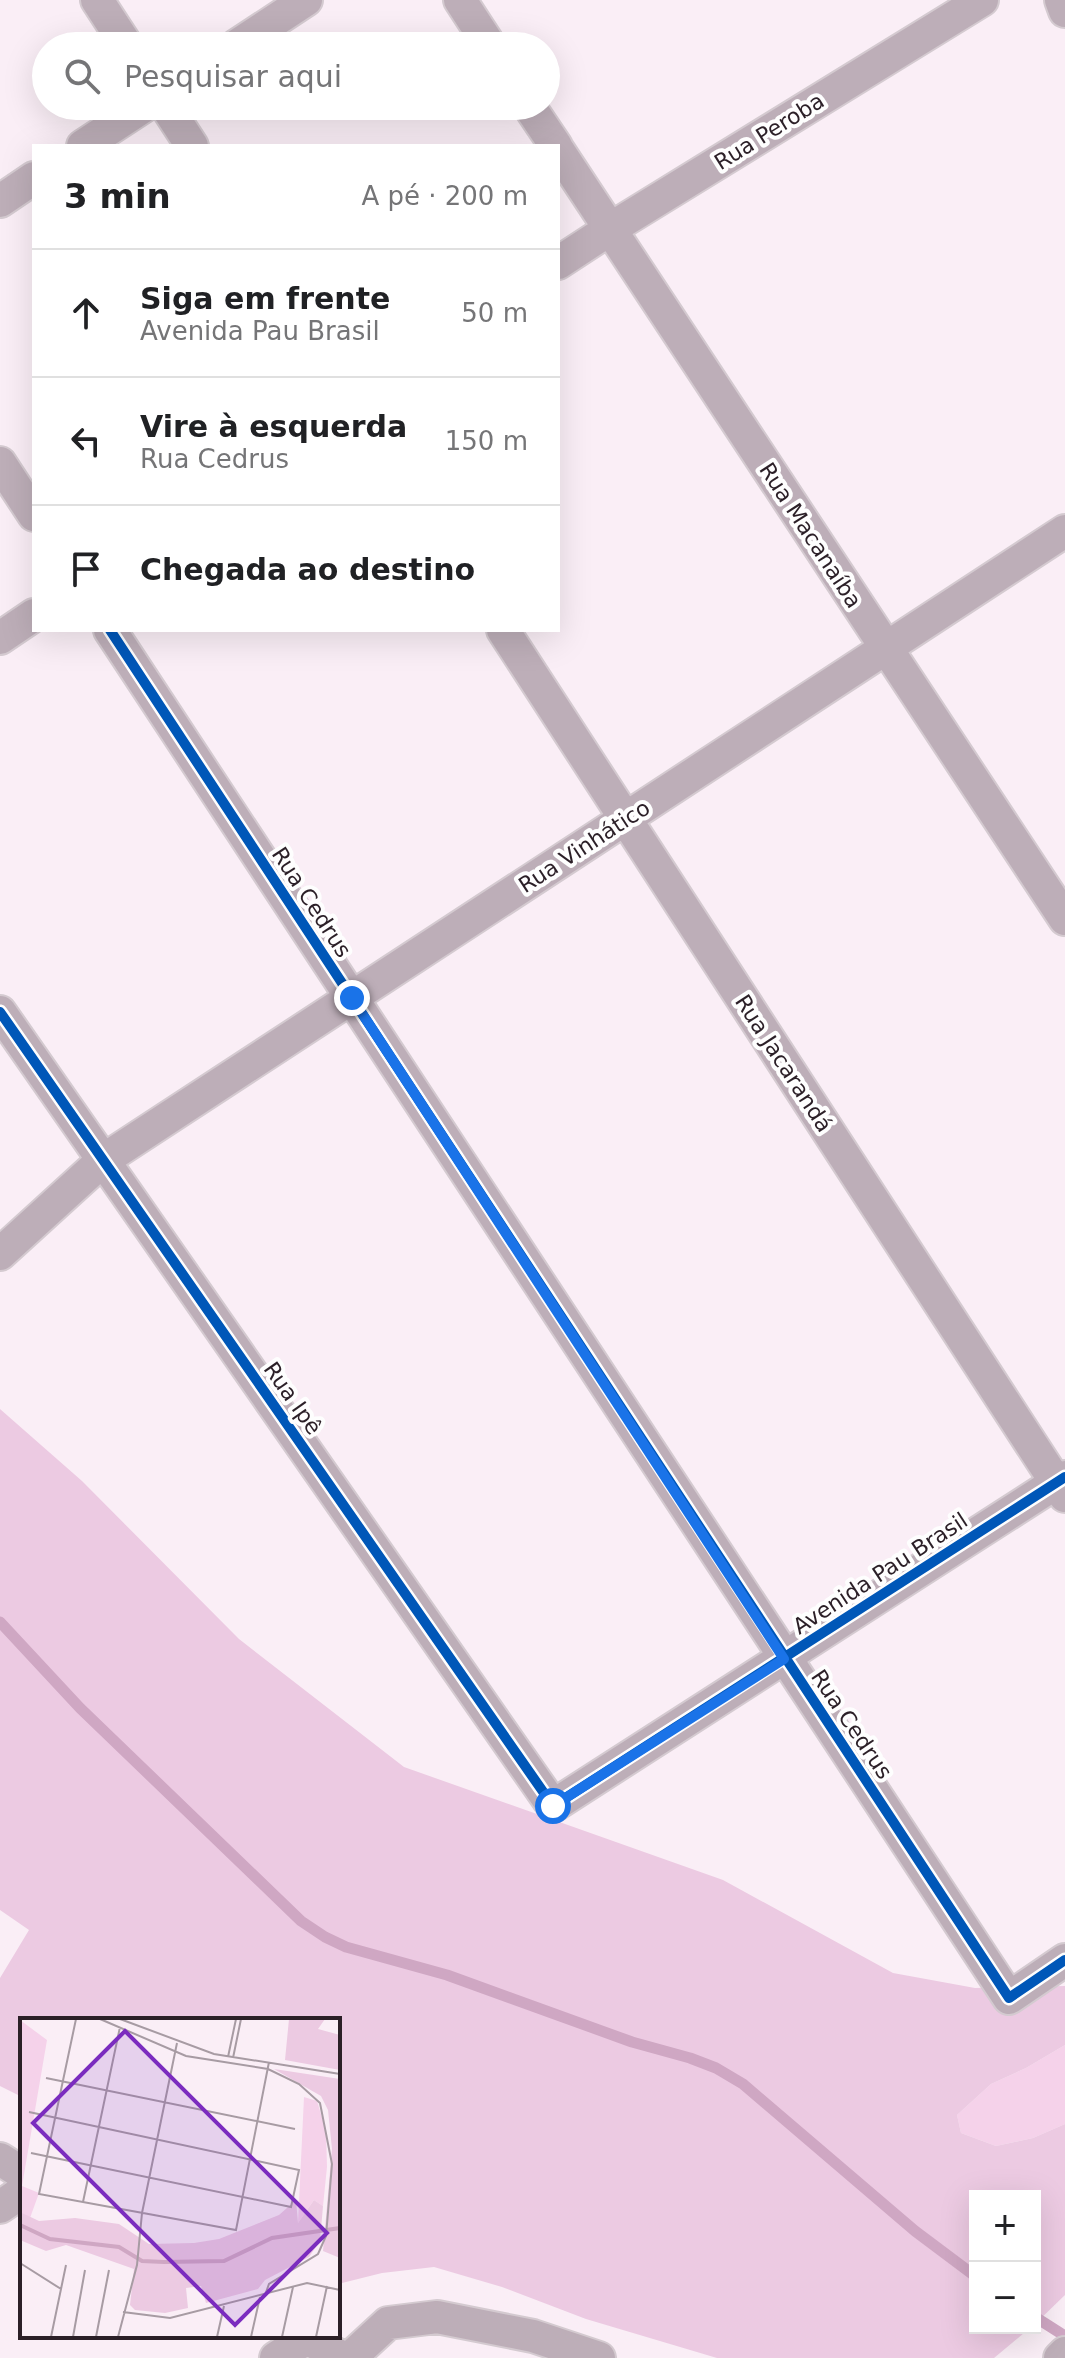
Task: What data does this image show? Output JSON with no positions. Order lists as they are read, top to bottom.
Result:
{
  "streets": {
    "street": [
      "Rua Peroba",
      "Rua Macanaíba",
      "Rua Vinhático",
      "Rua Cedrus",
      "Rua Jacarandá",
      "Rua Ipê",
      "Avenida Pau Brasil"
    ]
  },
  "crossings": [
    ["Rua Peroba", "Rua Macanaíba"],
    ["Rua Macanaíba", "Rua Vinhático"],
    ["Rua Vinhático", "Rua Cedrus"],
    ["Rua Vinhático", "Rua Jacarandá"],
    ["Rua Vinhático", "Rua Ipê"],
    ["Rua Cedrus", "Avenida Pau Brasil"],
    ["Rua Jacarandá", "Avenida Pau Brasil"],
    ["Rua Ipê", "Avenida Pau Brasil"]
  ],
  "page": {
    "search": "Pesquisar aqui",
    "heading": ["3 min", "A pé · 200 m"],
    "list": [
      ["Siga em frente", "Avenida Pau Brasil", "50 m"],
      ["Vire à esquerda", "Rua Cedrus", "150 m"],
      "Chegada ao destino"
    ],
    "map_buttons": ["+", "−"]
  }
}
